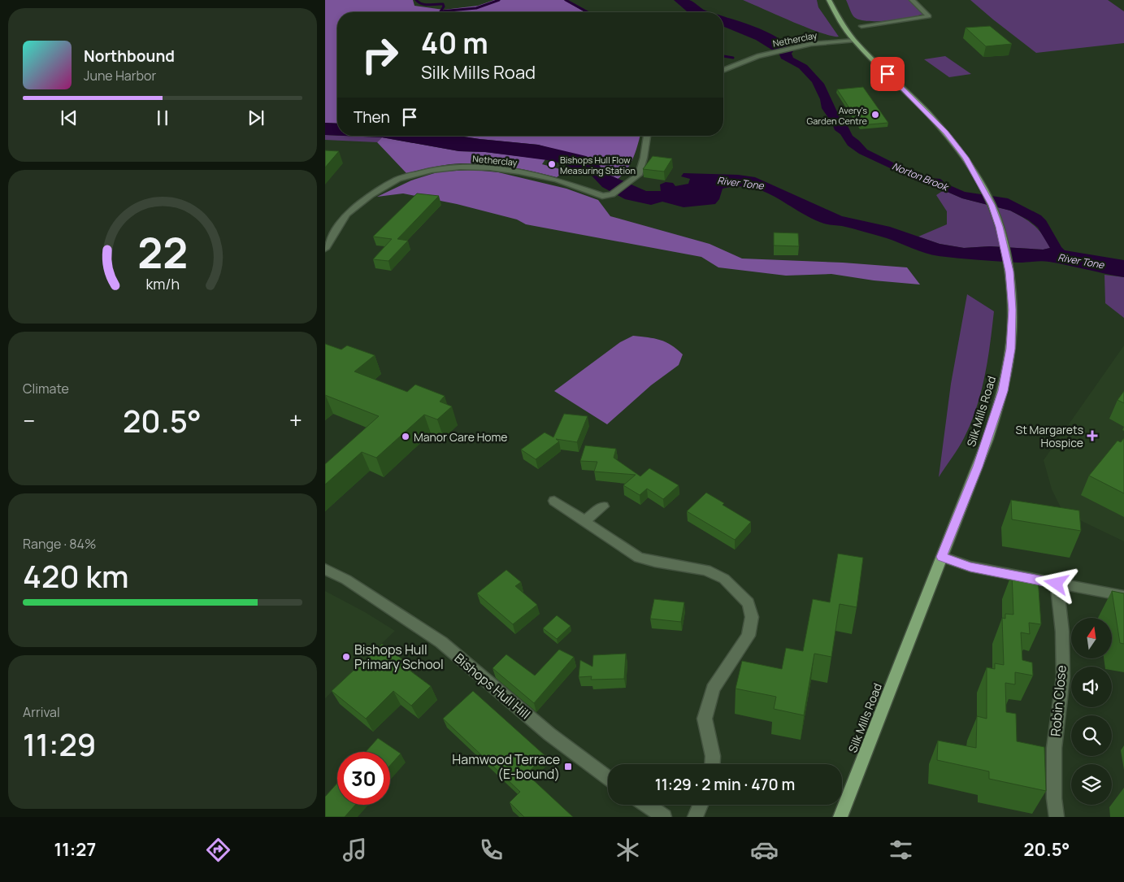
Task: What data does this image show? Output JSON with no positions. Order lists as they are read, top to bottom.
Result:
{
  "streets": {
    "main road": ["Silk Mills Road"],
    "street": ["Netherclay", "Bishops Hull Hill", "Robin Close"]
  },
  "crossings": [
    ["Netherclay", "Silk Mills Road"]
  ],
  "water": ["Norton Brook", "River Tone"],
  "places": {
    "other": [
      "Avery's Garden Centre",
      "Bishops Hull Flow Measuring Station",
      "Manor Care Home",
      "Bishops Hull Primary School"
    ],
    "health": ["St Margarets Hospice"],
    "transit": ["Hamwood Terrace (E-bound)"]
  },
  "north": "top",
  "page": {
    "turn": ["40 m", "Silk Mills Road"],
    "song": ["Northbound", "June Harbor"],
    "then": "Then",
    "tile": [
      "Climate",
      ["Range · 84%", "420 km"],
      ["Arrival", "11:29"]
    ],
    "heat": ["−", "20.5°", "+"],
    "limit": "30",
    "trip": "11:29 · 2 min · 470 m",
    "tabs": ["11:27", "20.5°"],
    "gauge": ["22", "km/h"]
  }
}
